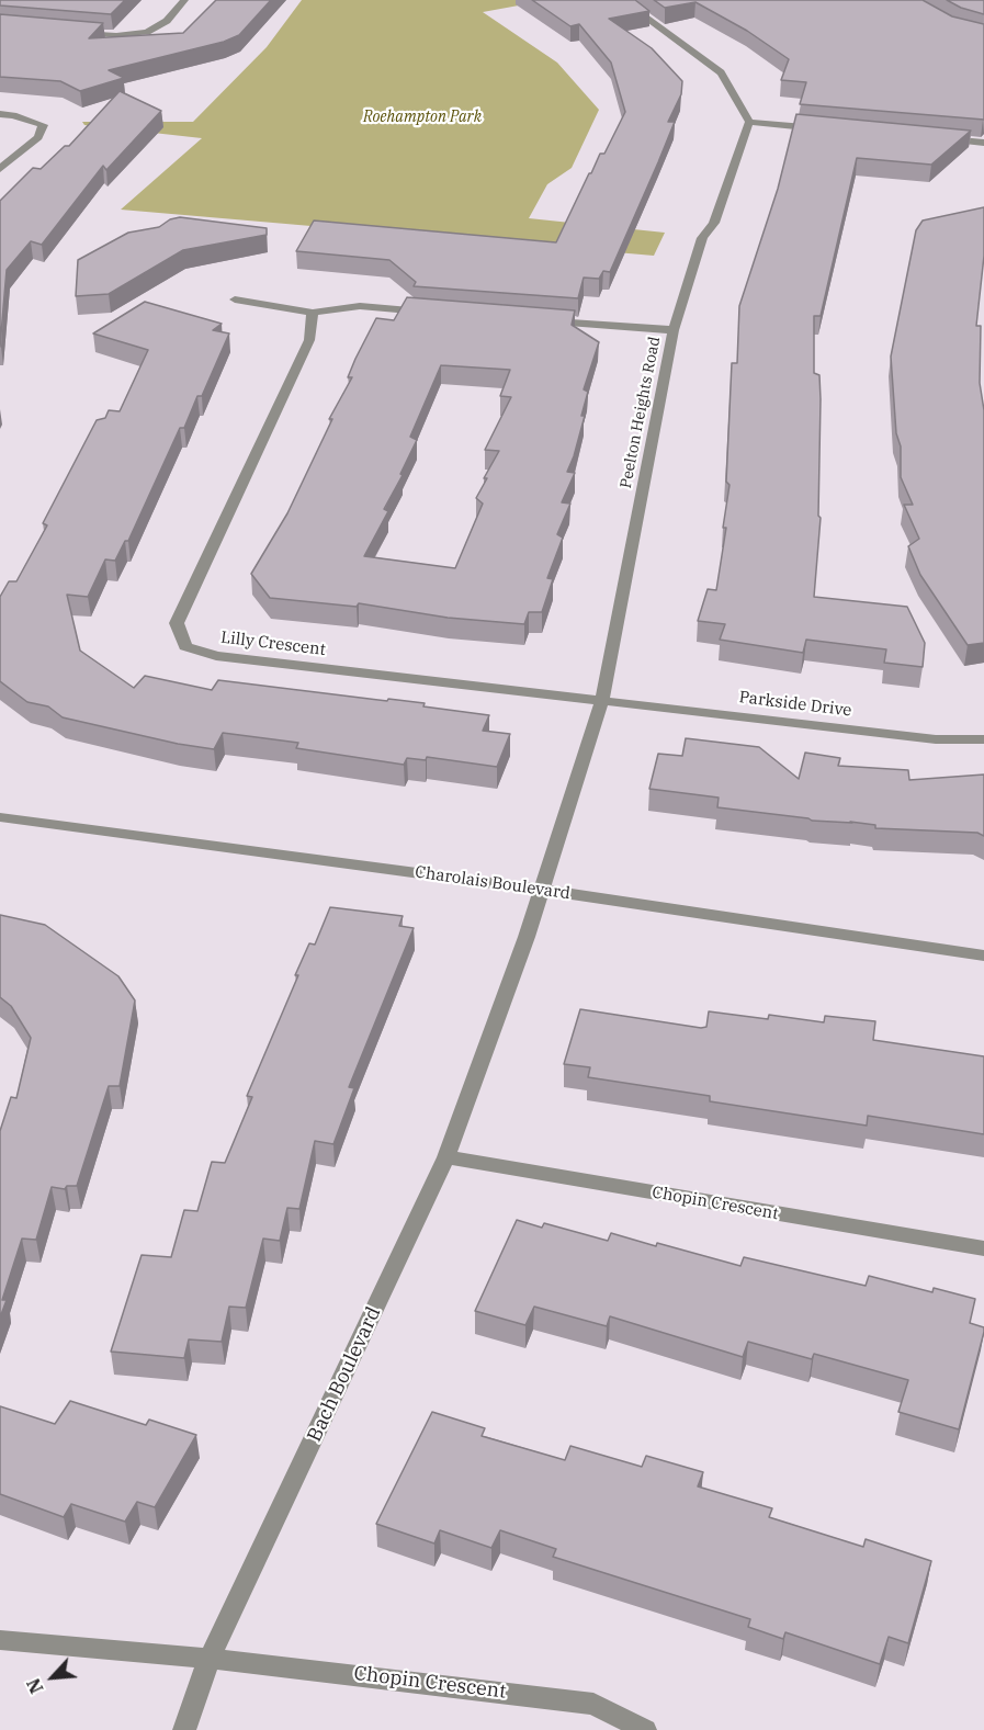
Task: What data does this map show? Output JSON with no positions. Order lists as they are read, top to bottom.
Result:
{
  "streets": {
    "street": [
      "Peelton Heights Road",
      "Lilly Crescent",
      "Parkside Drive",
      "Charolais Boulevard",
      "Chopin Crescent",
      "Bach Boulevard"
    ]
  },
  "crossings": [
    ["Peelton Heights Road", "Lilly Crescent"],
    ["Peelton Heights Road", "Parkside Drive"],
    ["Peelton Heights Road", "Charolais Boulevard"],
    ["Peelton Heights Road", "Bach Boulevard"],
    ["Lilly Crescent", "Parkside Drive"],
    ["Charolais Boulevard", "Bach Boulevard"],
    ["Chopin Crescent", "Bach Boulevard"]
  ],
  "parks": ["Roehampton Park"],
  "north": "bottom left"
}
